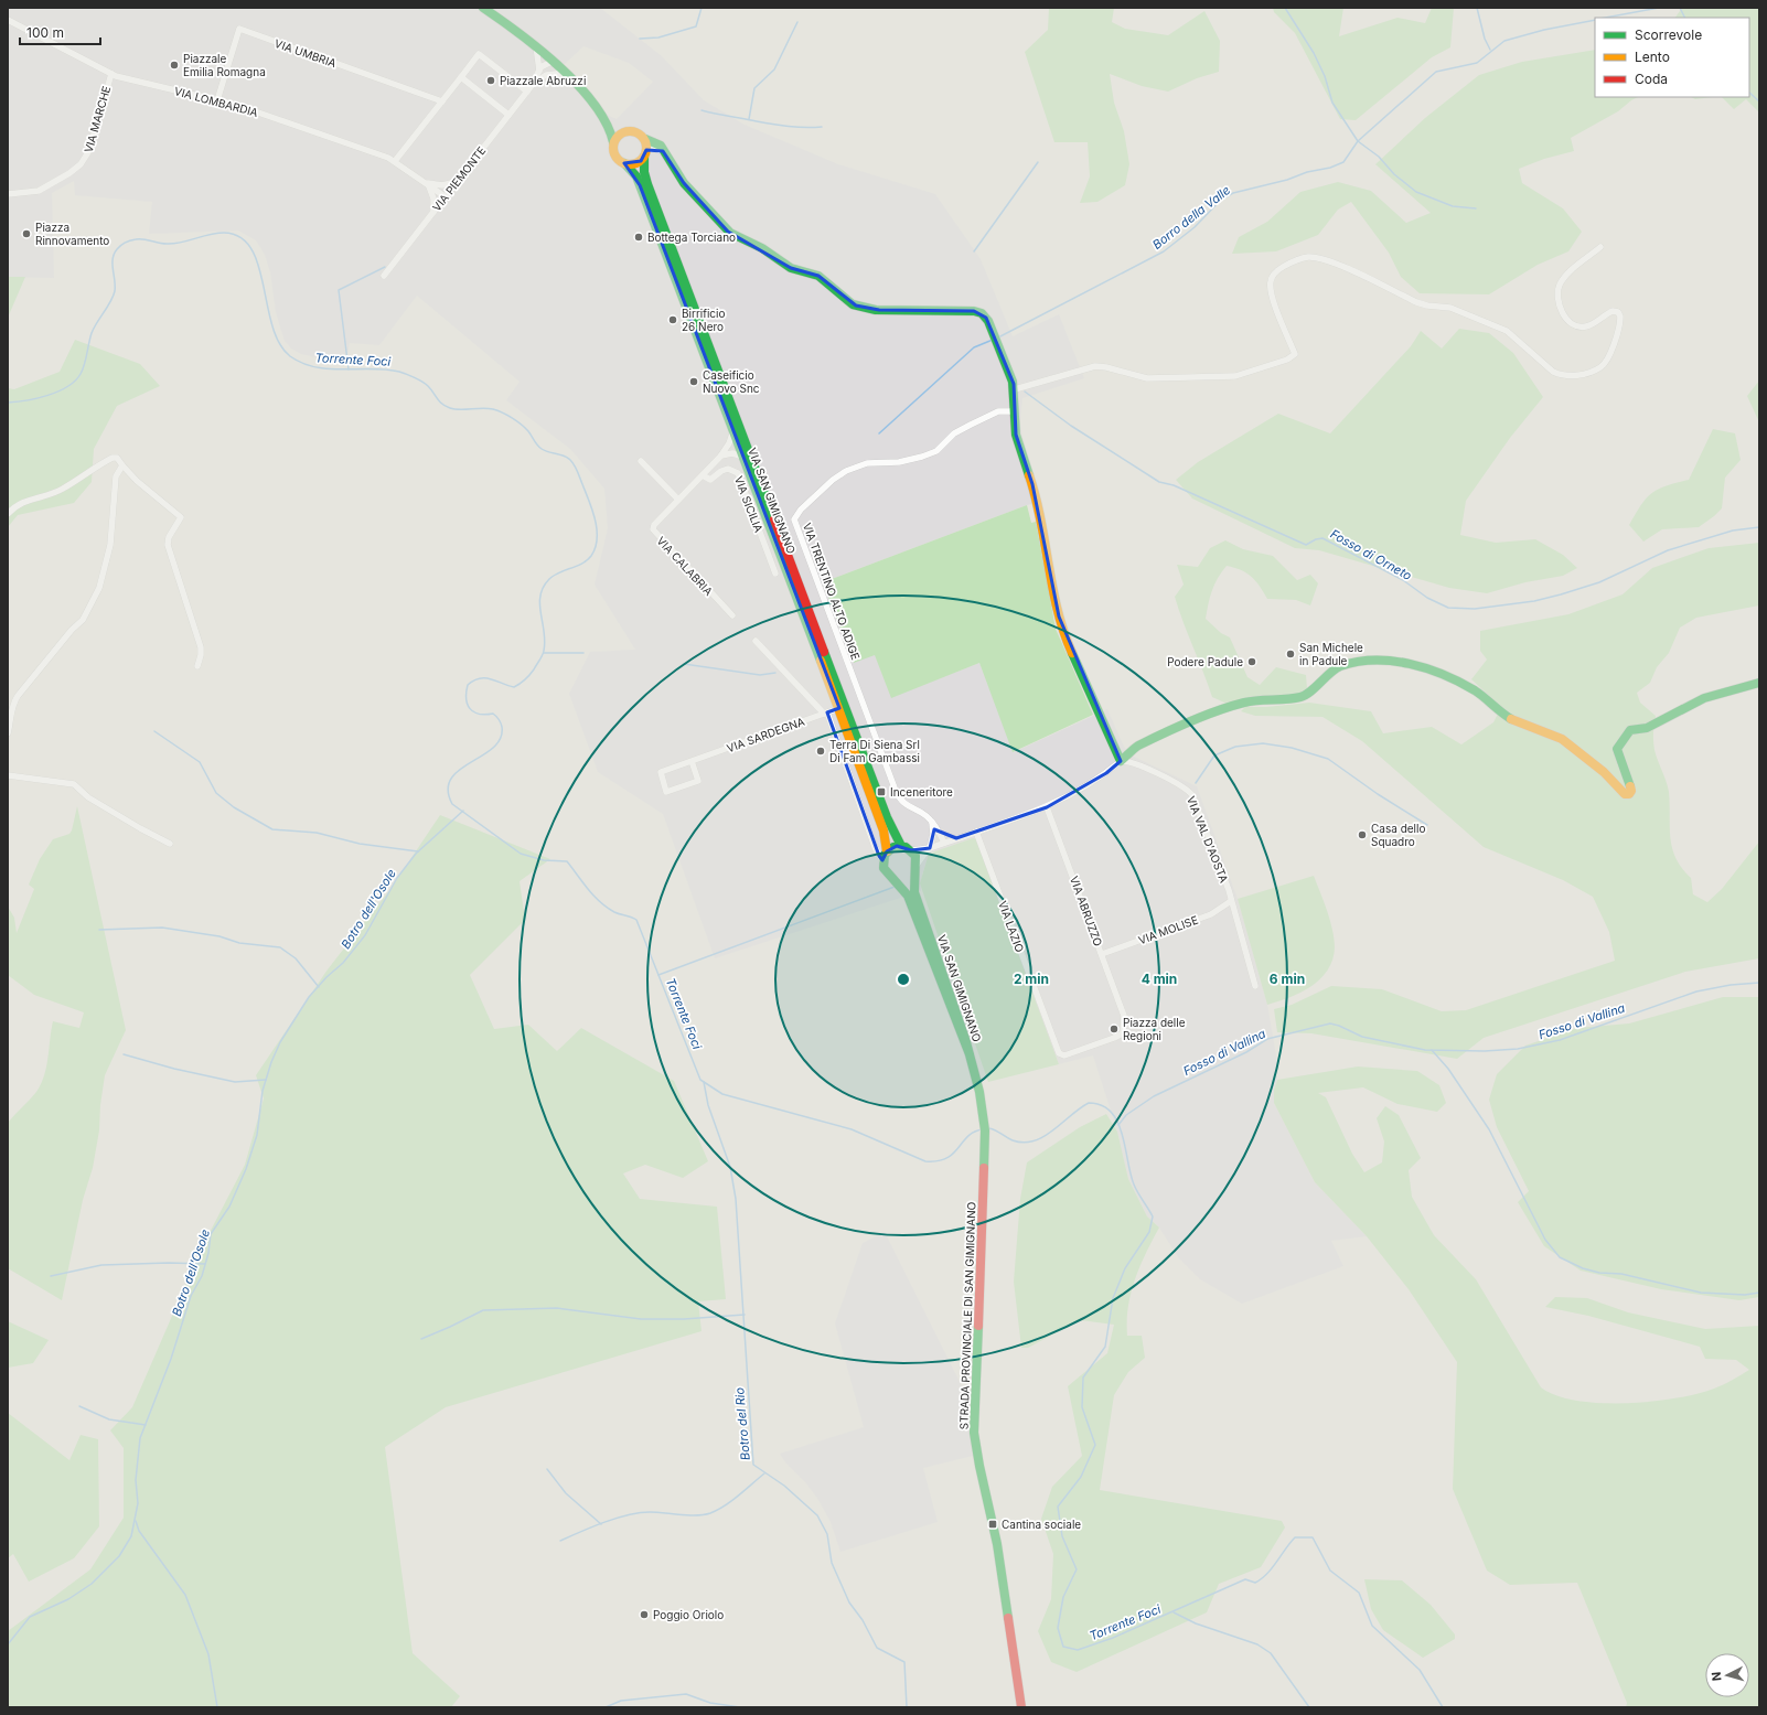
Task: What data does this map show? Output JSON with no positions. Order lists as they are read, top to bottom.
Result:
{
  "streets": {
    "main road": ["VIA SAN GIMIGNANO", "STRADA PROVINCIALE DI SAN GIMIGNANO"],
    "street": [
      "VIA UMBRIA",
      "VIA LOMBARDIA",
      "VIA MARCHE",
      "VIA PIEMONTE",
      "VIA SICILIA",
      "VIA CALABRIA",
      "VIA TRENTINO ALTO ADIGE",
      "VIA SARDEGNA",
      "VIA VAL D'AOSTA",
      "VIA ABRUZZO",
      "VIA LAZIO",
      "VIA MOLISE"
    ]
  },
  "crossings": [
    ["VIA UMBRIA", "VIA LOMBARDIA"],
    ["VIA LOMBARDIA", "VIA MARCHE"],
    ["VIA LOMBARDIA", "VIA PIEMONTE"],
    ["VIA SAN GIMIGNANO", "VIA CALABRIA"],
    ["VIA SAN GIMIGNANO", "VIA SARDEGNA"],
    ["VIA SAN GIMIGNANO", "STRADA PROVINCIALE DI SAN GIMIGNANO"],
    ["VIA SICILIA", "VIA CALABRIA"],
    ["VIA VAL D'AOSTA", "VIA MOLISE"],
    ["VIA ABRUZZO", "VIA LAZIO"],
    ["VIA ABRUZZO", "VIA MOLISE"]
  ],
  "water": [
    "Borro della Valle",
    "Torrente Foci",
    "Fosso di Orneto",
    "Botro dell'Osole",
    "Fosso di Vallina",
    "Botro del Rio"
  ],
  "places": {
    "other": [
      "Piazzale Emilia Romagna",
      "Piazzale Abruzzi",
      "Piazza Rinnovamento",
      "Bottega Torciano",
      "Birrificio 26 Nero",
      "Caseificio Nuovo Snc",
      "San Michele in Padule",
      "Podere Padule",
      "Terra Di Siena Srl Di Fam Gambassi",
      "Casa dello Squadro",
      "Piazza delle Regioni",
      "Poggio Oriolo"
    ],
    "transit": ["Inceneritore", "Cantina sociale"]
  },
  "legend": ["Scorrevole", "Lento", "Coda"],
  "scale_bar": "100 m",
  "north": "left",
  "rings": ["2 min", "4 min", "6 min"]
}
